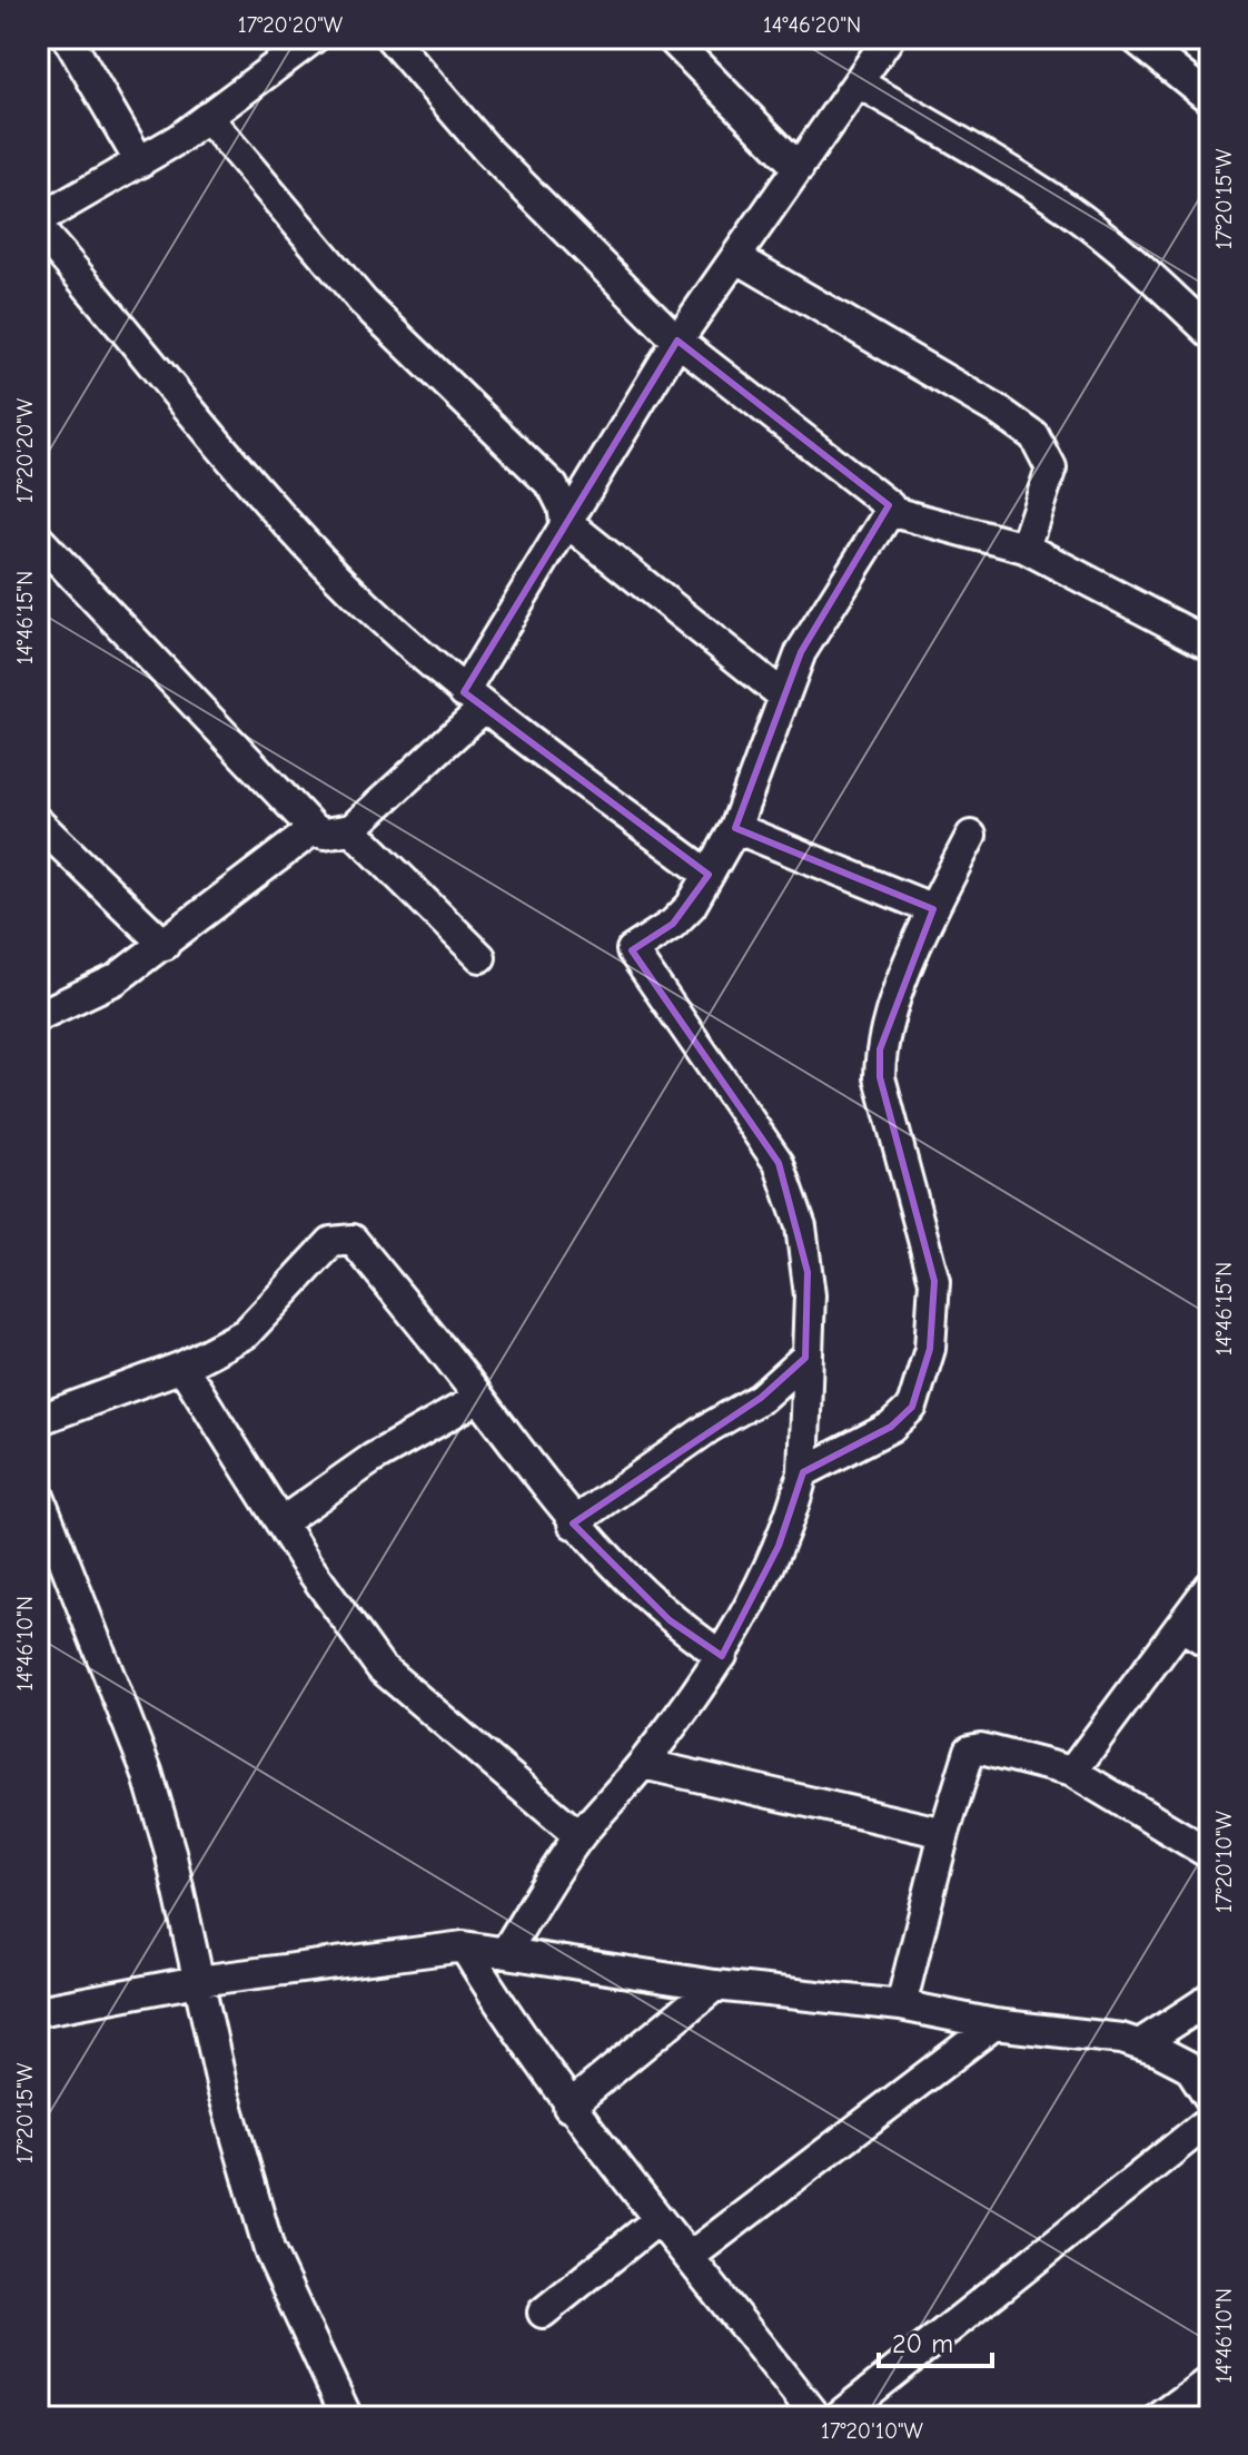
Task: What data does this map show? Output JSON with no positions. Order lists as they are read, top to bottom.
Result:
{
  "scale_bar": "20 m",
  "coordinates": [
    "17°20'20\"W",
    "14°46'20\"N",
    "17°20'15\"W",
    "14°46'15\"N",
    "14°46'10\"N",
    "17°20'10\"W"
  ]
}
